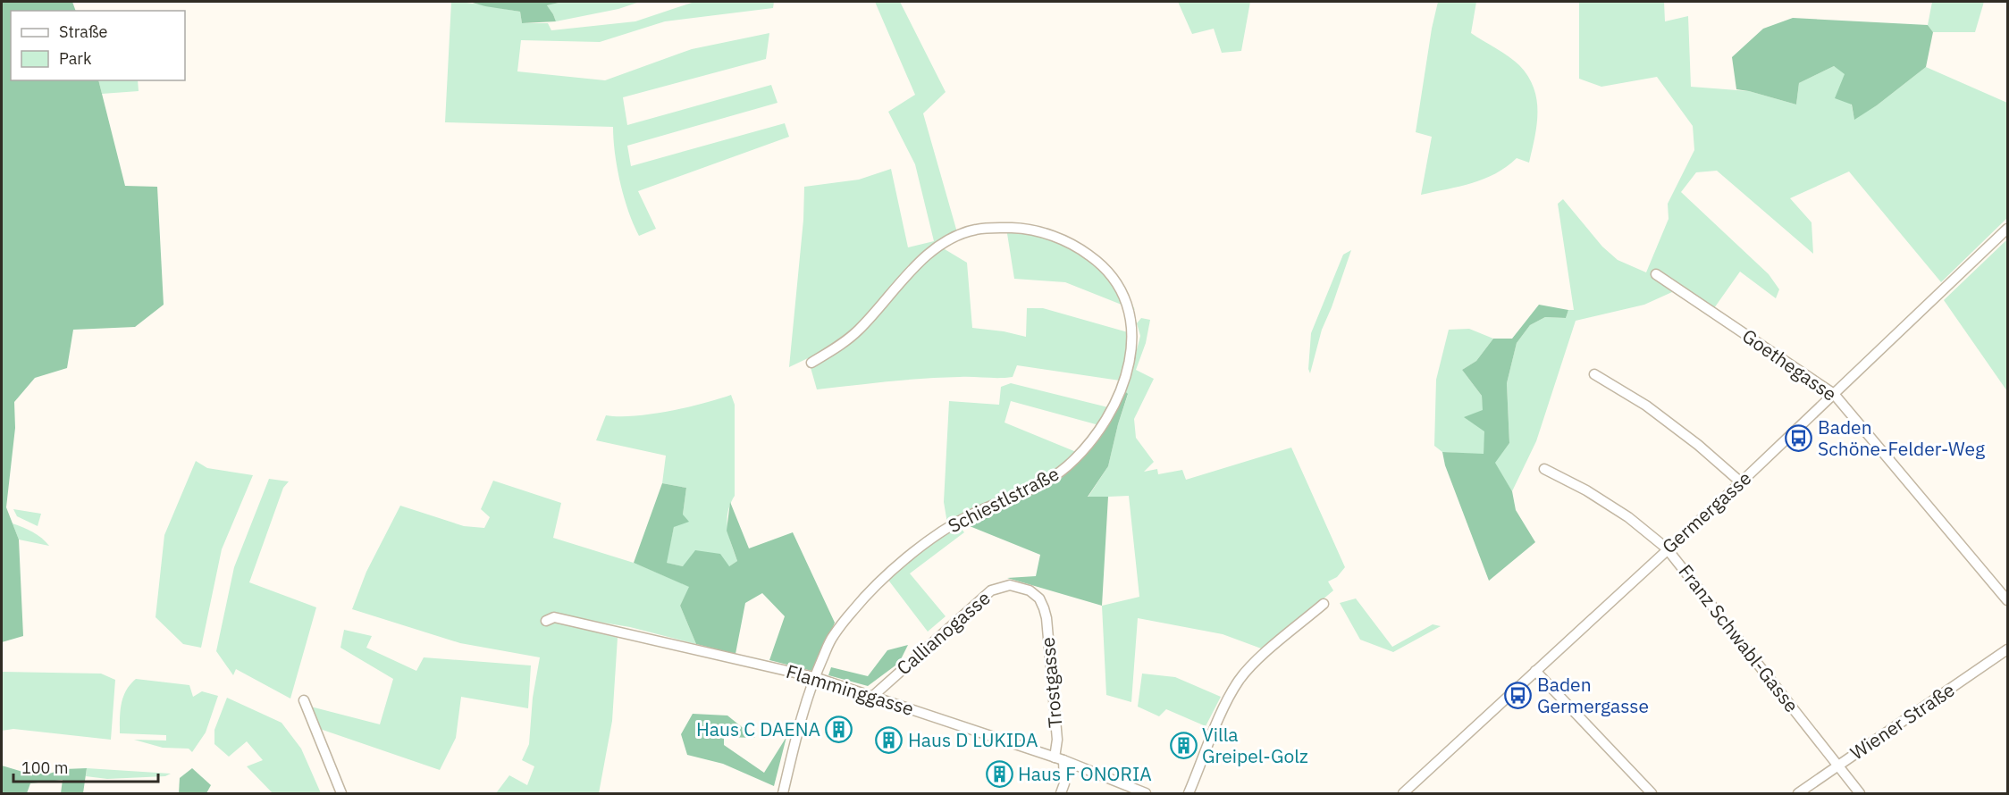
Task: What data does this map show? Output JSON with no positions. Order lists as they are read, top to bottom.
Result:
{
  "streets": {
    "street": [
      "Goethegasse",
      "Schiestlstraße",
      "Germergasse",
      "Callianogasse",
      "Franz Schwabl-Gasse",
      "Trostgasse",
      "Flamminggasse",
      "Wiener Straße"
    ]
  },
  "crossings": [
    ["Goethegasse", "Germergasse"],
    ["Schiestlstraße", "Flamminggasse"],
    ["Germergasse", "Franz Schwabl-Gasse"],
    ["Callianogasse", "Trostgasse"],
    ["Callianogasse", "Flamminggasse"],
    ["Franz Schwabl-Gasse", "Wiener Straße"],
    ["Trostgasse", "Flamminggasse"]
  ],
  "places": {
    "bus stop": ["Baden Schöne-Felder-Weg", "Baden Germergasse"],
    "building": [
      "Haus C DAENA",
      "Haus D LUKIDA",
      "Villa Greipel-Golz",
      "Haus F ONORIA"
    ]
  },
  "legend": ["Straße", "Park"],
  "scale_bar": "100 m"
}
